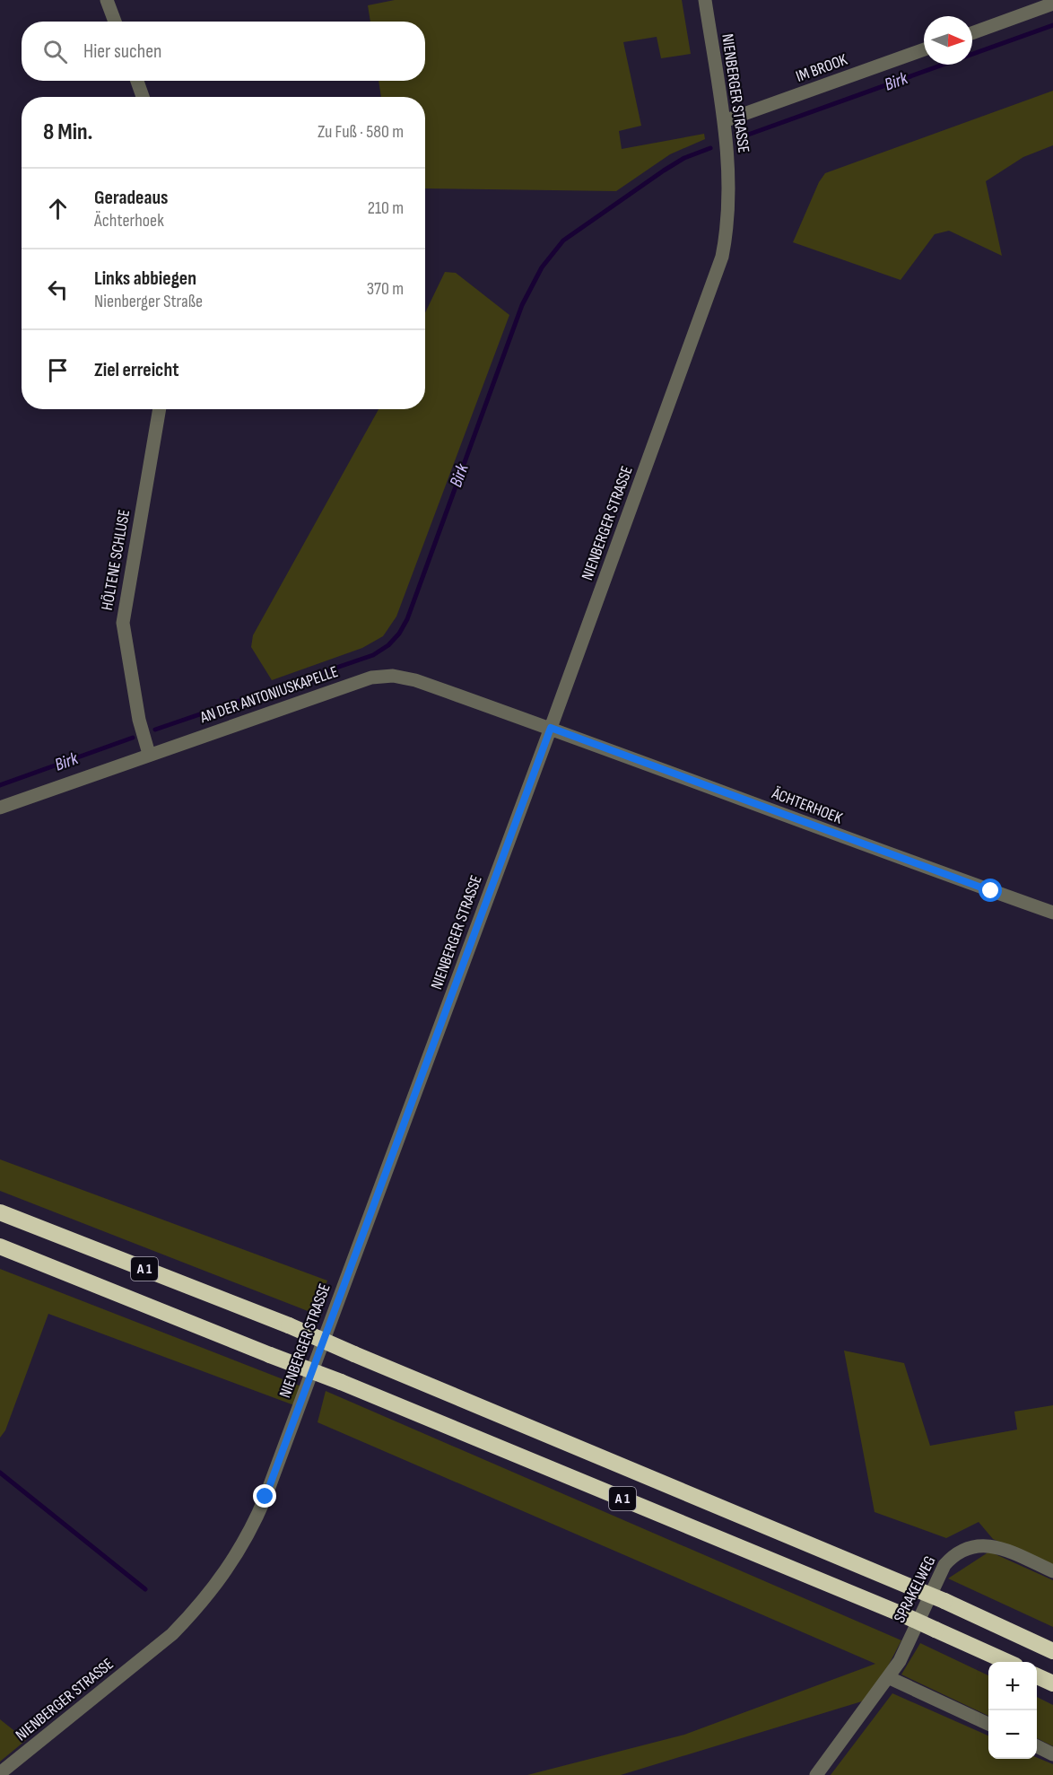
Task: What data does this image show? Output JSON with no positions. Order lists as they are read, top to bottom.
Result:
{
  "streets": {
    "highway": ["A 1"],
    "street": [
      "IM BROOK",
      "NIENBERGER STRASSE",
      "HÖLTENE SCHLUSE",
      "AN DER ANTONIUSKAPELLE",
      "ÄCHTERHOEK",
      "SPRAKELWEG"
    ]
  },
  "crossings": [
    ["IM BROOK", "NIENBERGER STRASSE"],
    ["NIENBERGER STRASSE", "AN DER ANTONIUSKAPELLE"],
    ["NIENBERGER STRASSE", "ÄCHTERHOEK"],
    ["HÖLTENE SCHLUSE", "AN DER ANTONIUSKAPELLE"],
    ["AN DER ANTONIUSKAPELLE", "ÄCHTERHOEK"]
  ],
  "water": ["Birk"],
  "north": "right",
  "page": {
    "search": "Hier suchen",
    "heading": ["8 Min.", "Zu Fuß · 580 m"],
    "list": [
      ["Geradeaus", "Ächterhoek", "210 m"],
      ["Links abbiegen", "Nienberger Straße", "370 m"],
      "Ziel erreicht"
    ],
    "map_buttons": ["+", "−"]
  }
}
